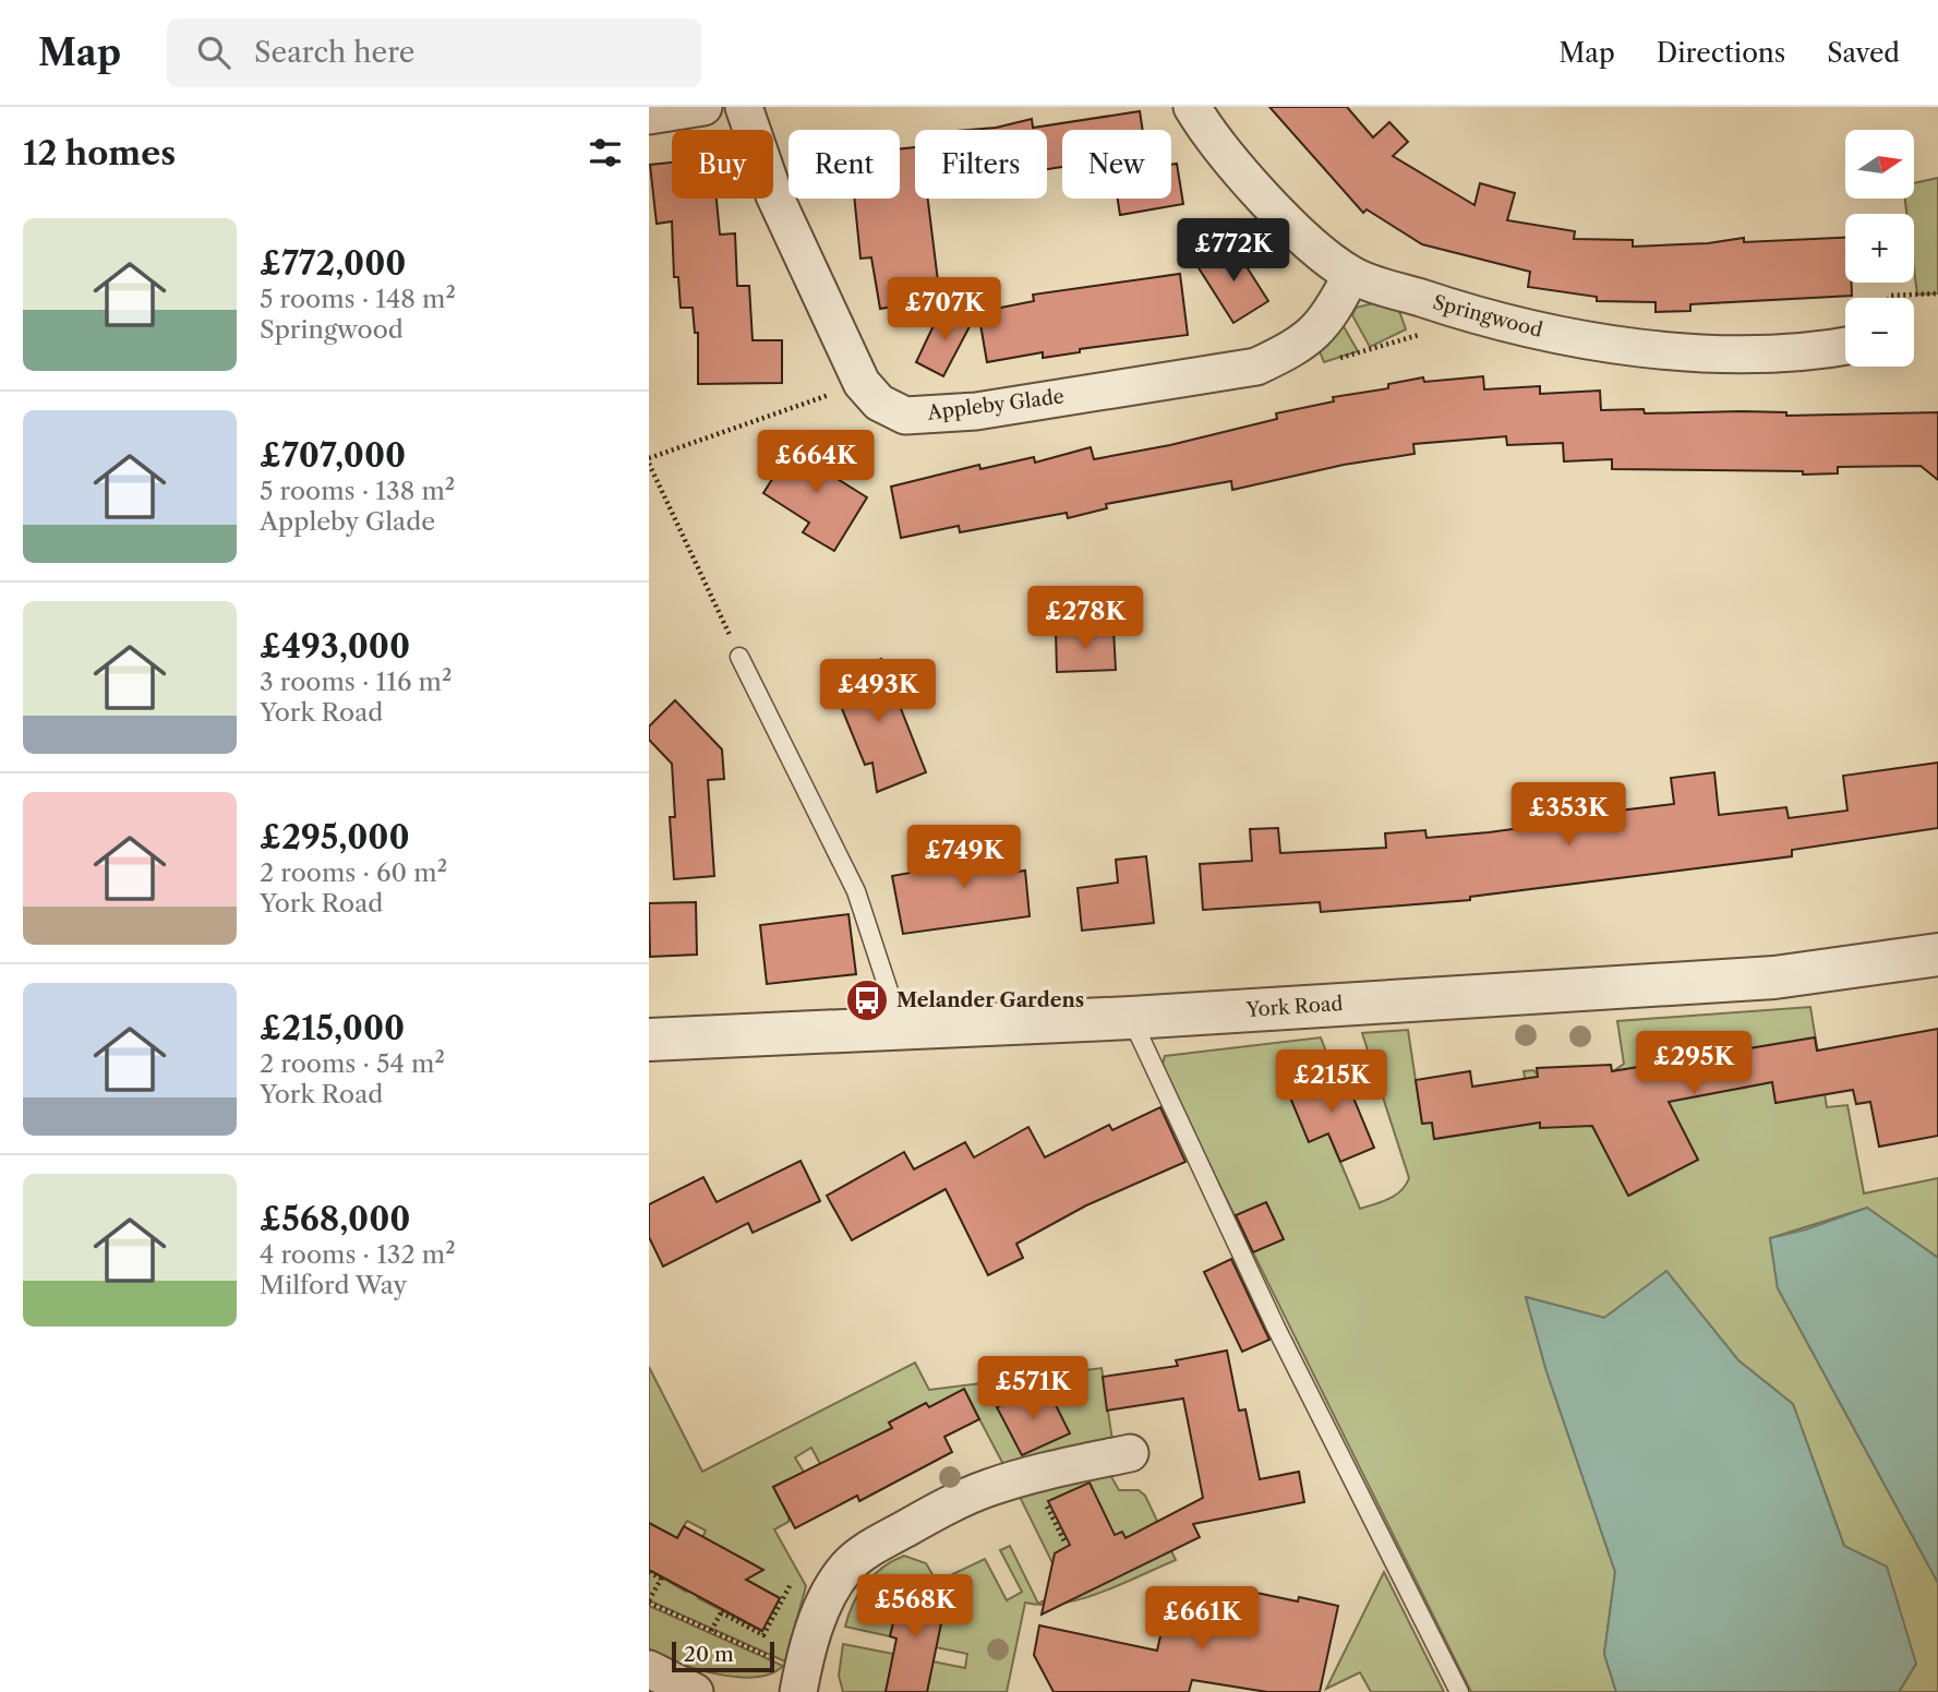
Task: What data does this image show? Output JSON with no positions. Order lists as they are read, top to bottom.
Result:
{
  "streets": {
    "street": ["Springwood", "Appleby Glade", "York Road"]
  },
  "crossings": [
    ["Springwood", "Appleby Glade"]
  ],
  "places": {
    "bus stop": ["Melander Gardens"]
  },
  "scale_bar": "20 m",
  "north": "right",
  "page": {
    "header": "Map",
    "search": "Search here",
    "nav": ["Map", "Directions", "Saved"],
    "heading": "12 homes",
    "map_buttons": ["+", "−"],
    "chip": [
      "Buy",
      "Rent",
      "Filters",
      "New"
    ],
    "list": [
      {
        "name": "£772,000",
        "note": "5 rooms · 148 m² · Springwood"
      },
      {
        "name": "£707,000",
        "note": "5 rooms · 138 m² · Appleby Glade"
      },
      {
        "name": "£493,000",
        "note": "3 rooms · 116 m² · York Road"
      },
      {
        "name": "£295,000",
        "note": "2 rooms · 60 m² · York Road"
      },
      {
        "name": "£215,000",
        "note": "2 rooms · 54 m² · York Road"
      },
      {
        "name": "£568,000",
        "note": "4 rooms · 132 m² · Milford Way"
      }
    ],
    "price": [
      "£772K",
      "£707K",
      "£664K",
      "£278K",
      "£493K",
      "£353K",
      "£749K",
      "£295K",
      "£215K",
      "£571K",
      "£568K",
      "£661K"
    ],
    "scale": "20 m"
  }
}
